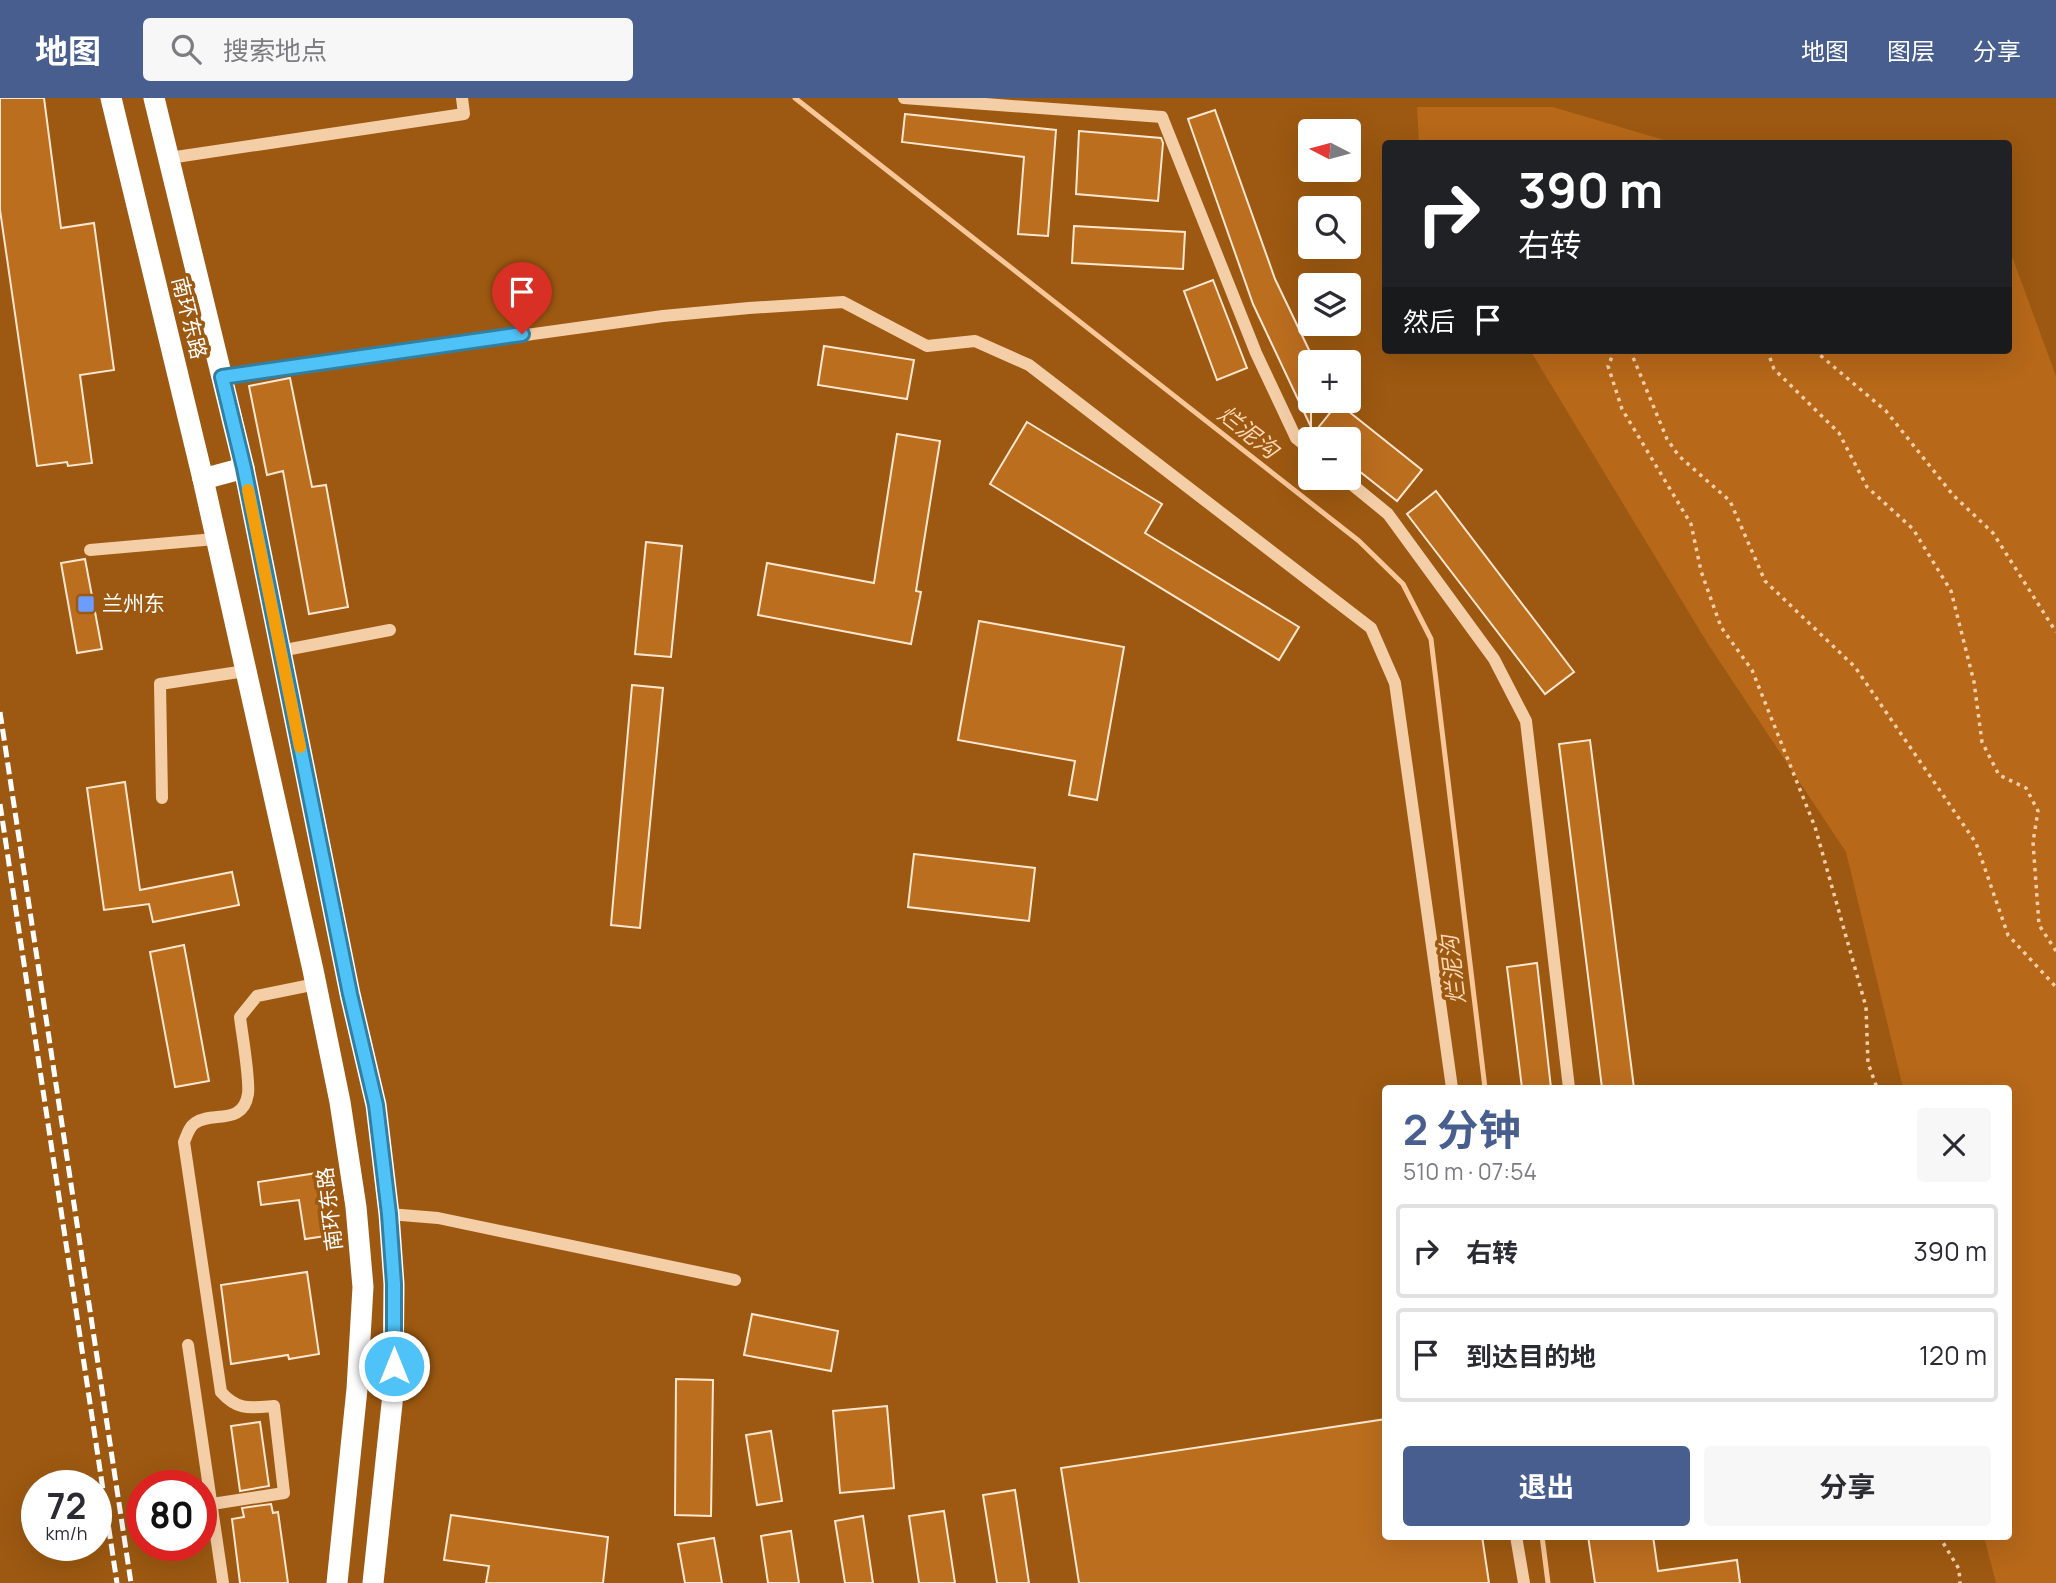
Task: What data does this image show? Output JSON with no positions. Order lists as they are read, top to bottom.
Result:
{
  "streets": {
    "highway": ["南环东路"]
  },
  "water": ["烂泥沟"],
  "places": {
    "transit": ["兰州东"]
  },
  "north": "left",
  "page": {
    "header": "地图",
    "search": "搜索地点",
    "nav": ["地图", "图层", "分享"],
    "map_buttons": ["+", "−"],
    "turn": ["390 m", "右转"],
    "then": "然后",
    "heading": ["2 分钟", "510 m · 07:54"],
    "list": [
      {
        "name": "右转",
        "value": "390 m"
      },
      {
        "name": "到达目的地",
        "value": "120 m"
      }
    ],
    "buttons": ["退出", "分享"],
    "speed": "72 km/h",
    "limit": "80"
  }
}
